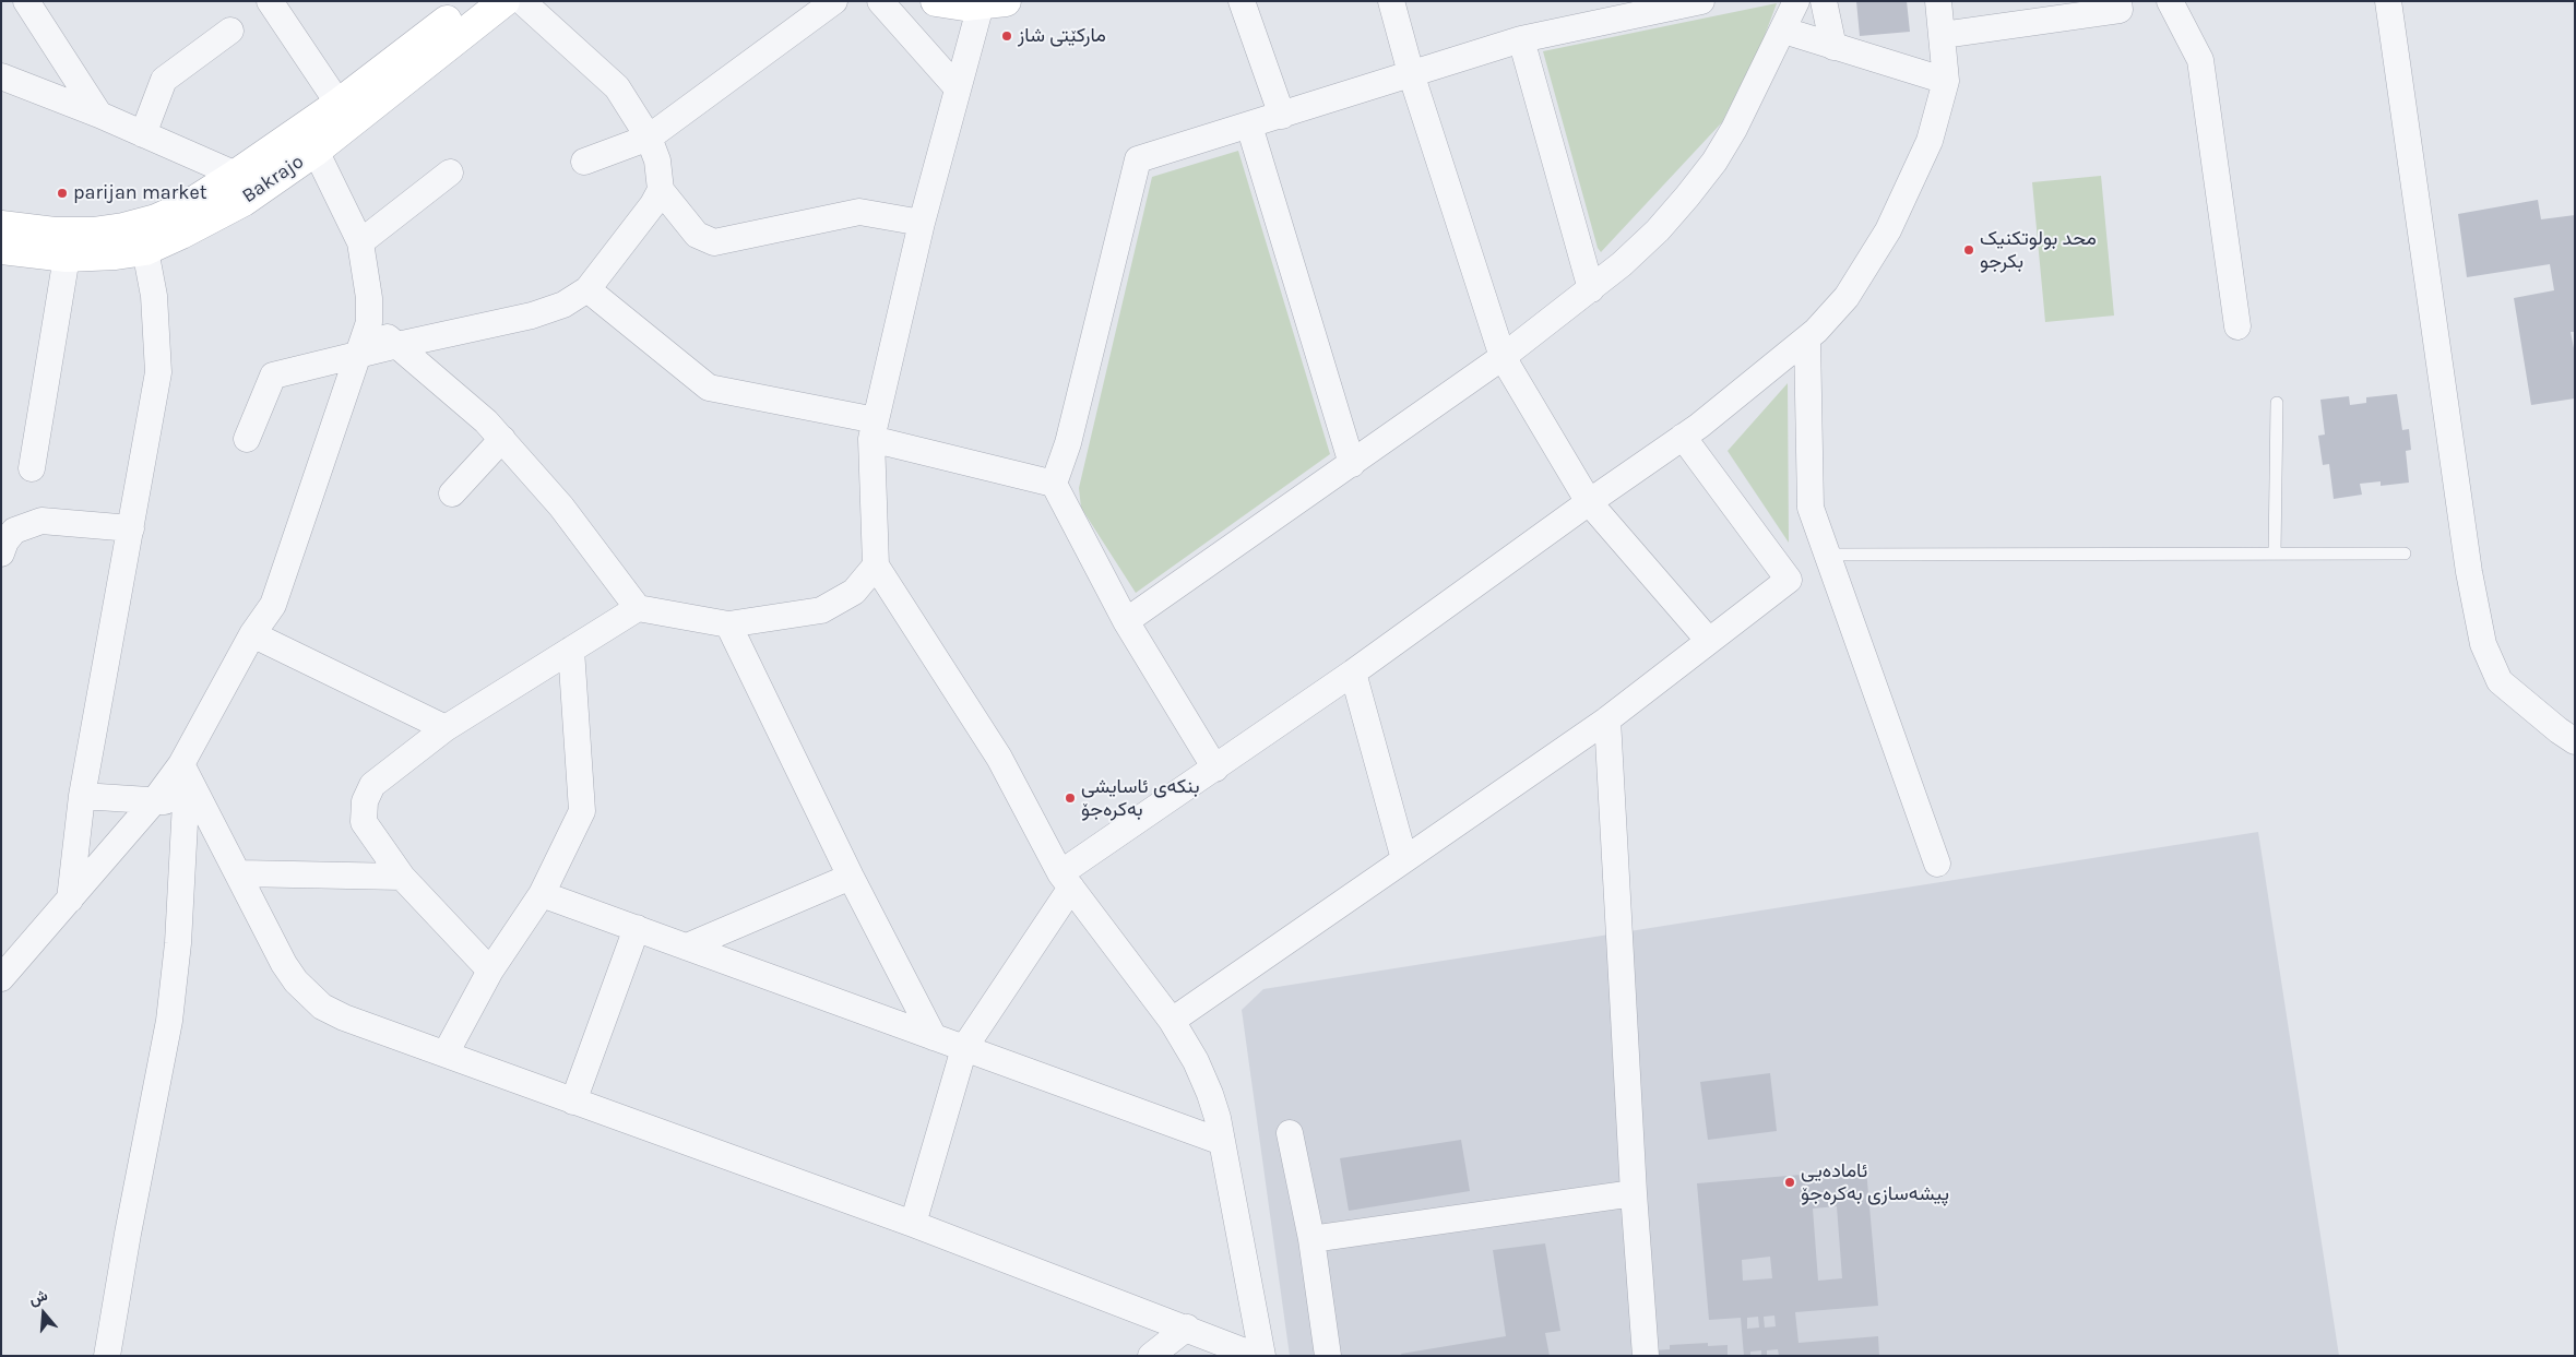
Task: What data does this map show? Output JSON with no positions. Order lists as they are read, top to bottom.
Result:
{
  "streets": {
    "street": ["Bakrajo"]
  },
  "places": [
    "مارکێتی شاز",
    "parijan market",
    "محد بولوتکنیک بکرجو",
    "بنکەی ئاسایشی بەکرەجۆ",
    "ئامادەیی پیشەسازی بەکرەجۆ"
  ],
  "north": "top"
}
